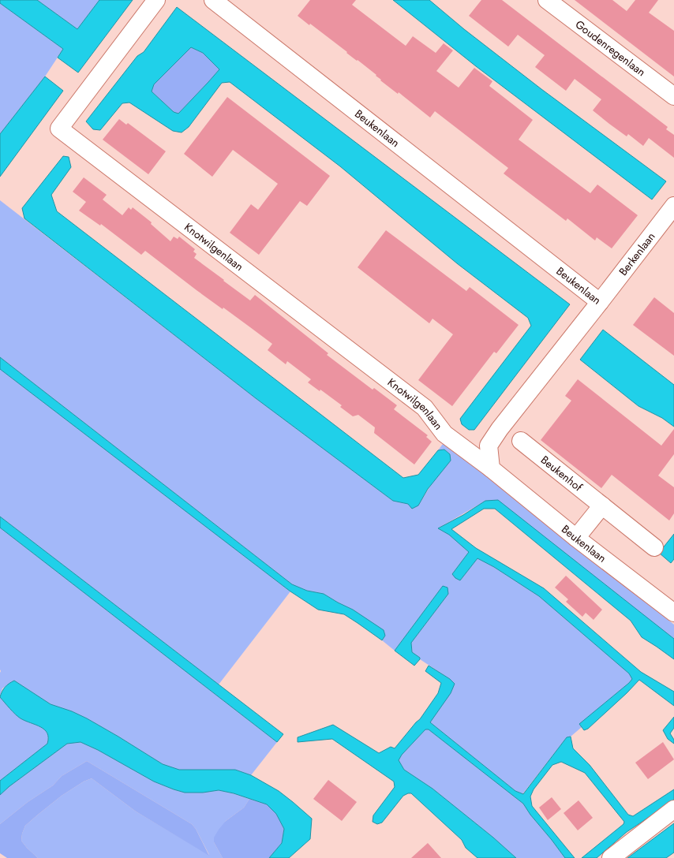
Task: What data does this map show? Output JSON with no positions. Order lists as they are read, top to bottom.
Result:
{
  "streets": {
    "street": [
      "Goudenregenlaan",
      "Beukenlaan",
      "Knotwilgenlaan",
      "Berkenlaan",
      "Beukenhof"
    ]
  },
  "crossings": [
    ["Beukenlaan", "Knotwilgenlaan"],
    ["Beukenlaan", "Berkenlaan"]
  ]
}
